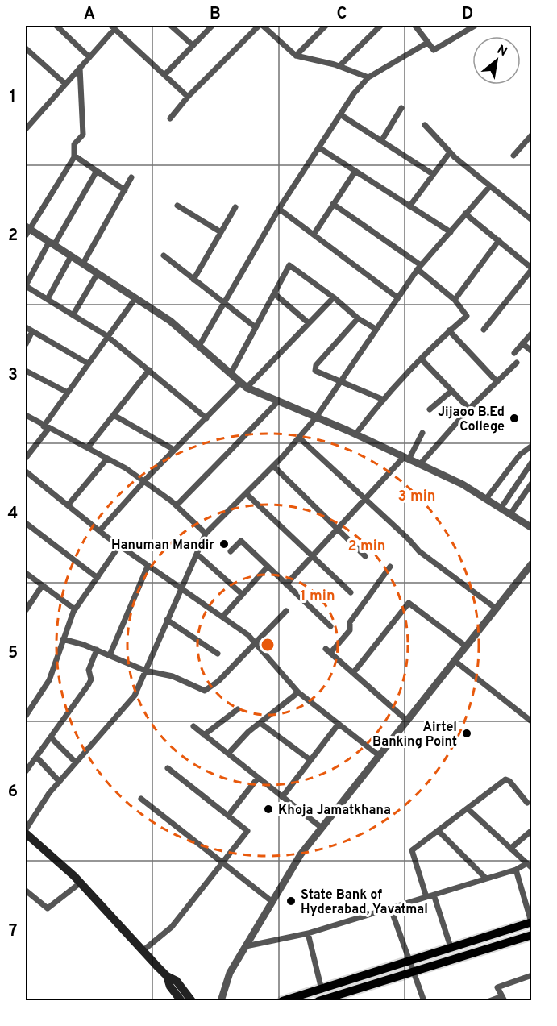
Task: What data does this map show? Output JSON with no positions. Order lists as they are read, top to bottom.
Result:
{
  "places": [
    "Jijaoo B.Ed College",
    "Hanuman Mandir",
    "Airtel Banking Point",
    "Khoja Jamatkhana",
    "State Bank of Hyderabad, Yavatmal"
  ],
  "north": "top right",
  "grid": {
    "columns": [
      "A",
      "B",
      "C",
      "D"
    ],
    "rows": [
      "1",
      "2",
      "3",
      "4",
      "5",
      "6",
      "7"
    ]
  },
  "rings": ["3 min", "2 min", "1 min"]
}
